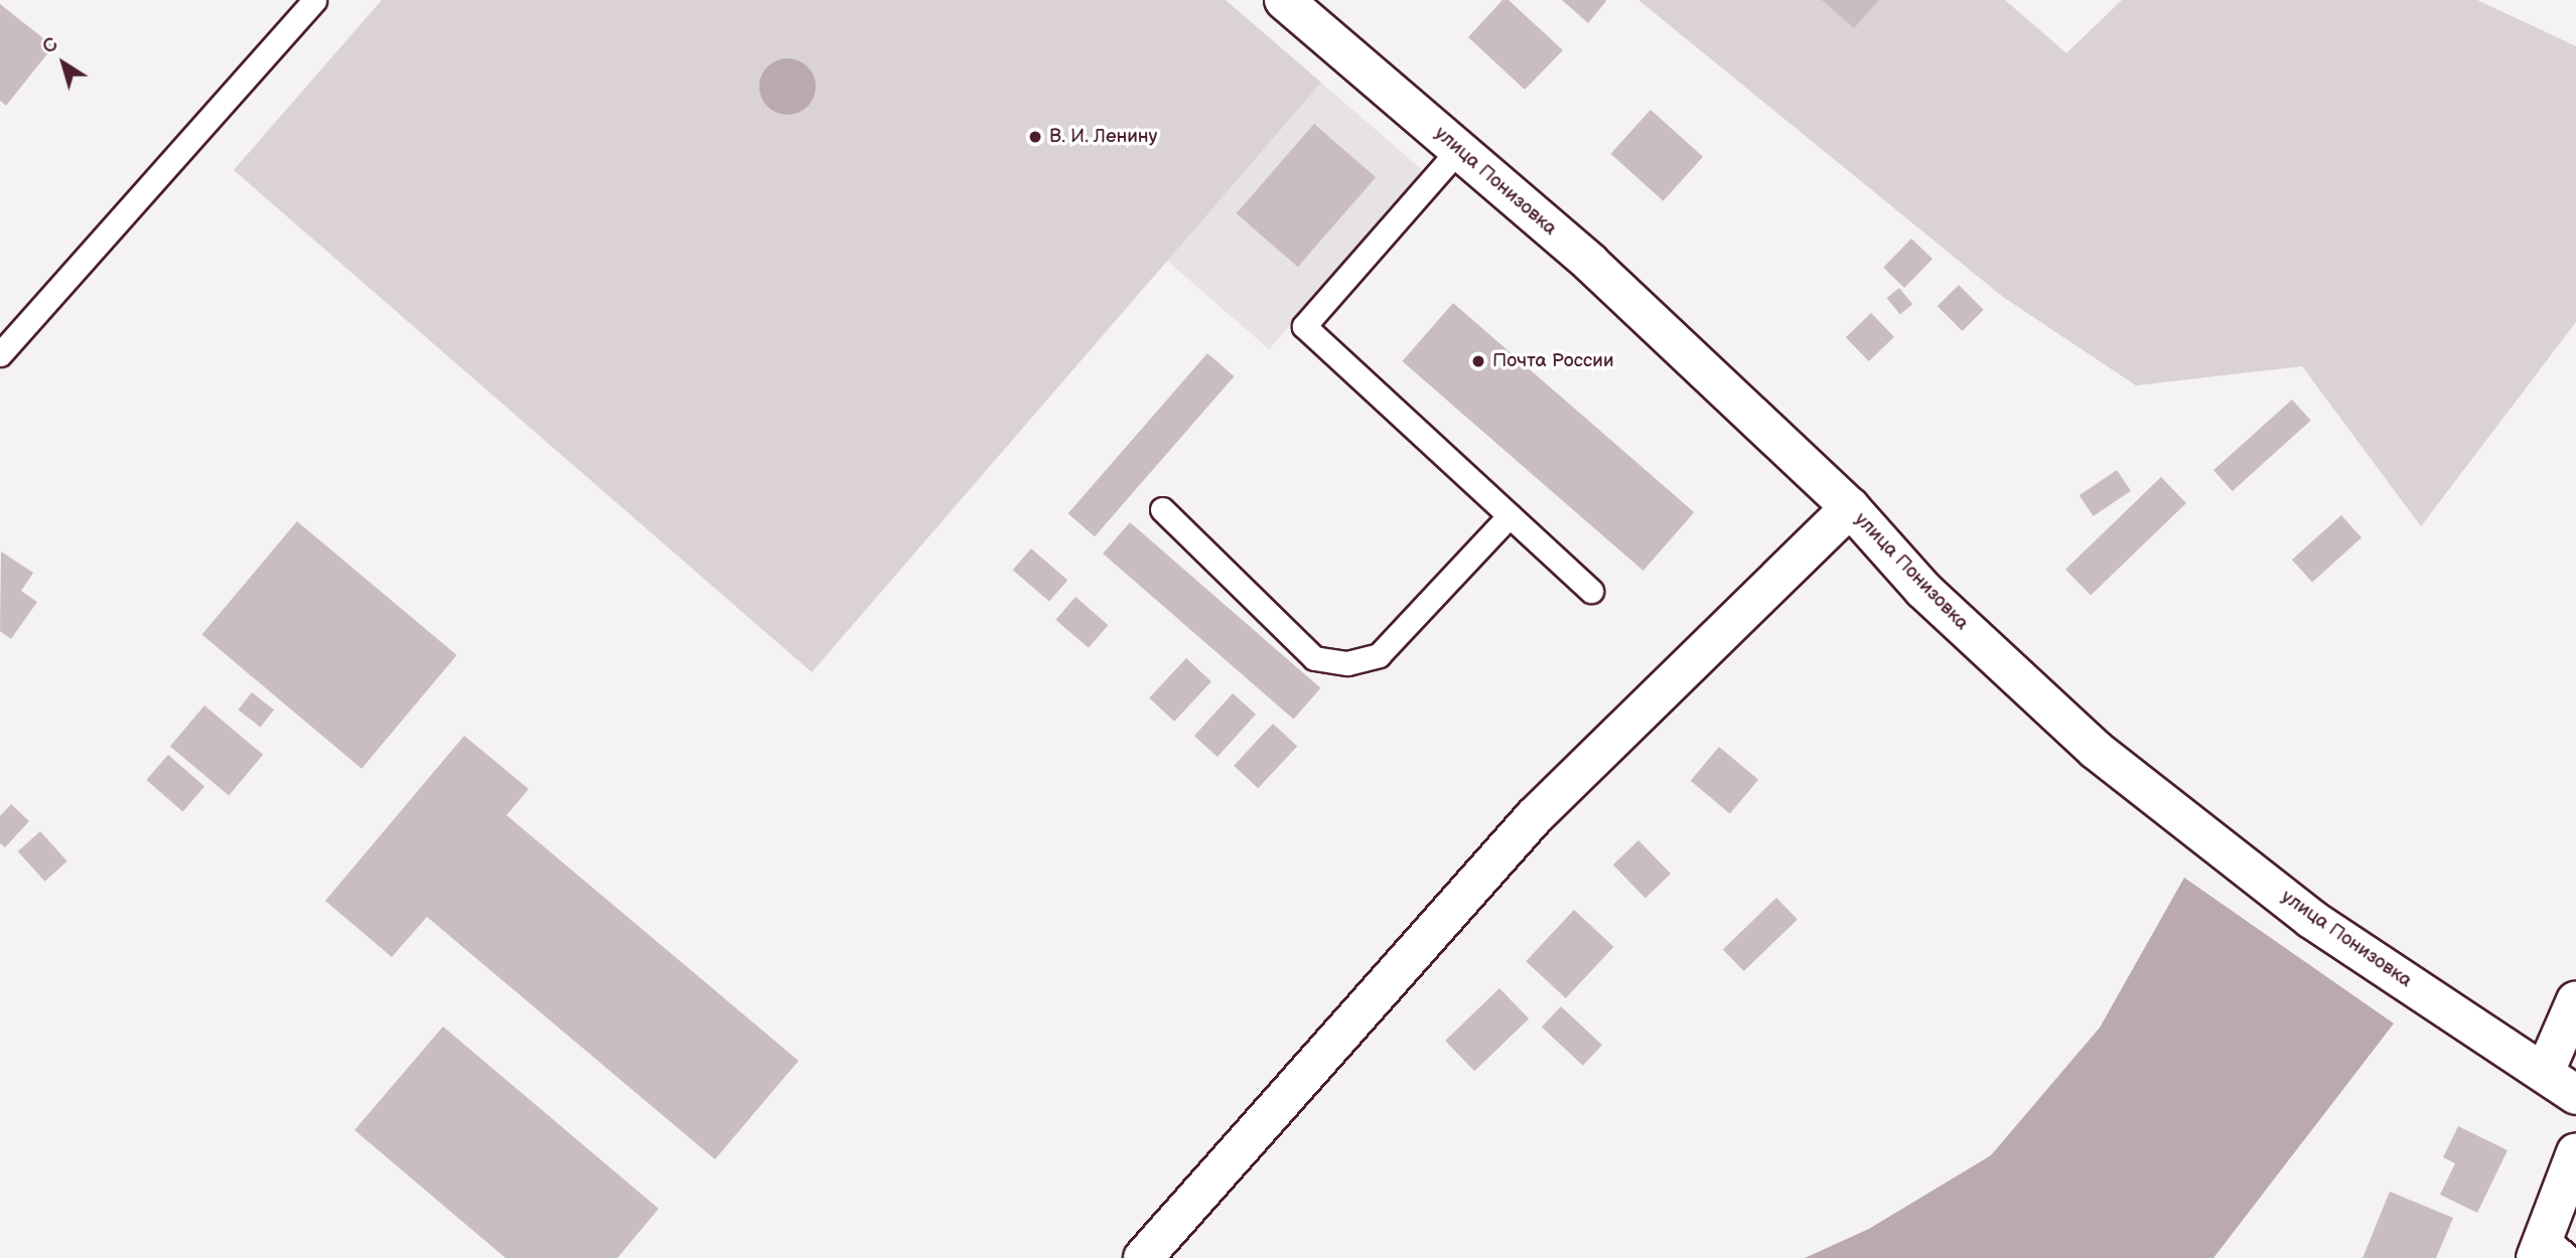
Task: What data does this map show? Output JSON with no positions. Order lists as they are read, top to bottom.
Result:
{
  "streets": {
    "main road": ["улица Понизовка"]
  },
  "places": ["В. И. Ленину", "Почта России"],
  "north": "top left"
}
